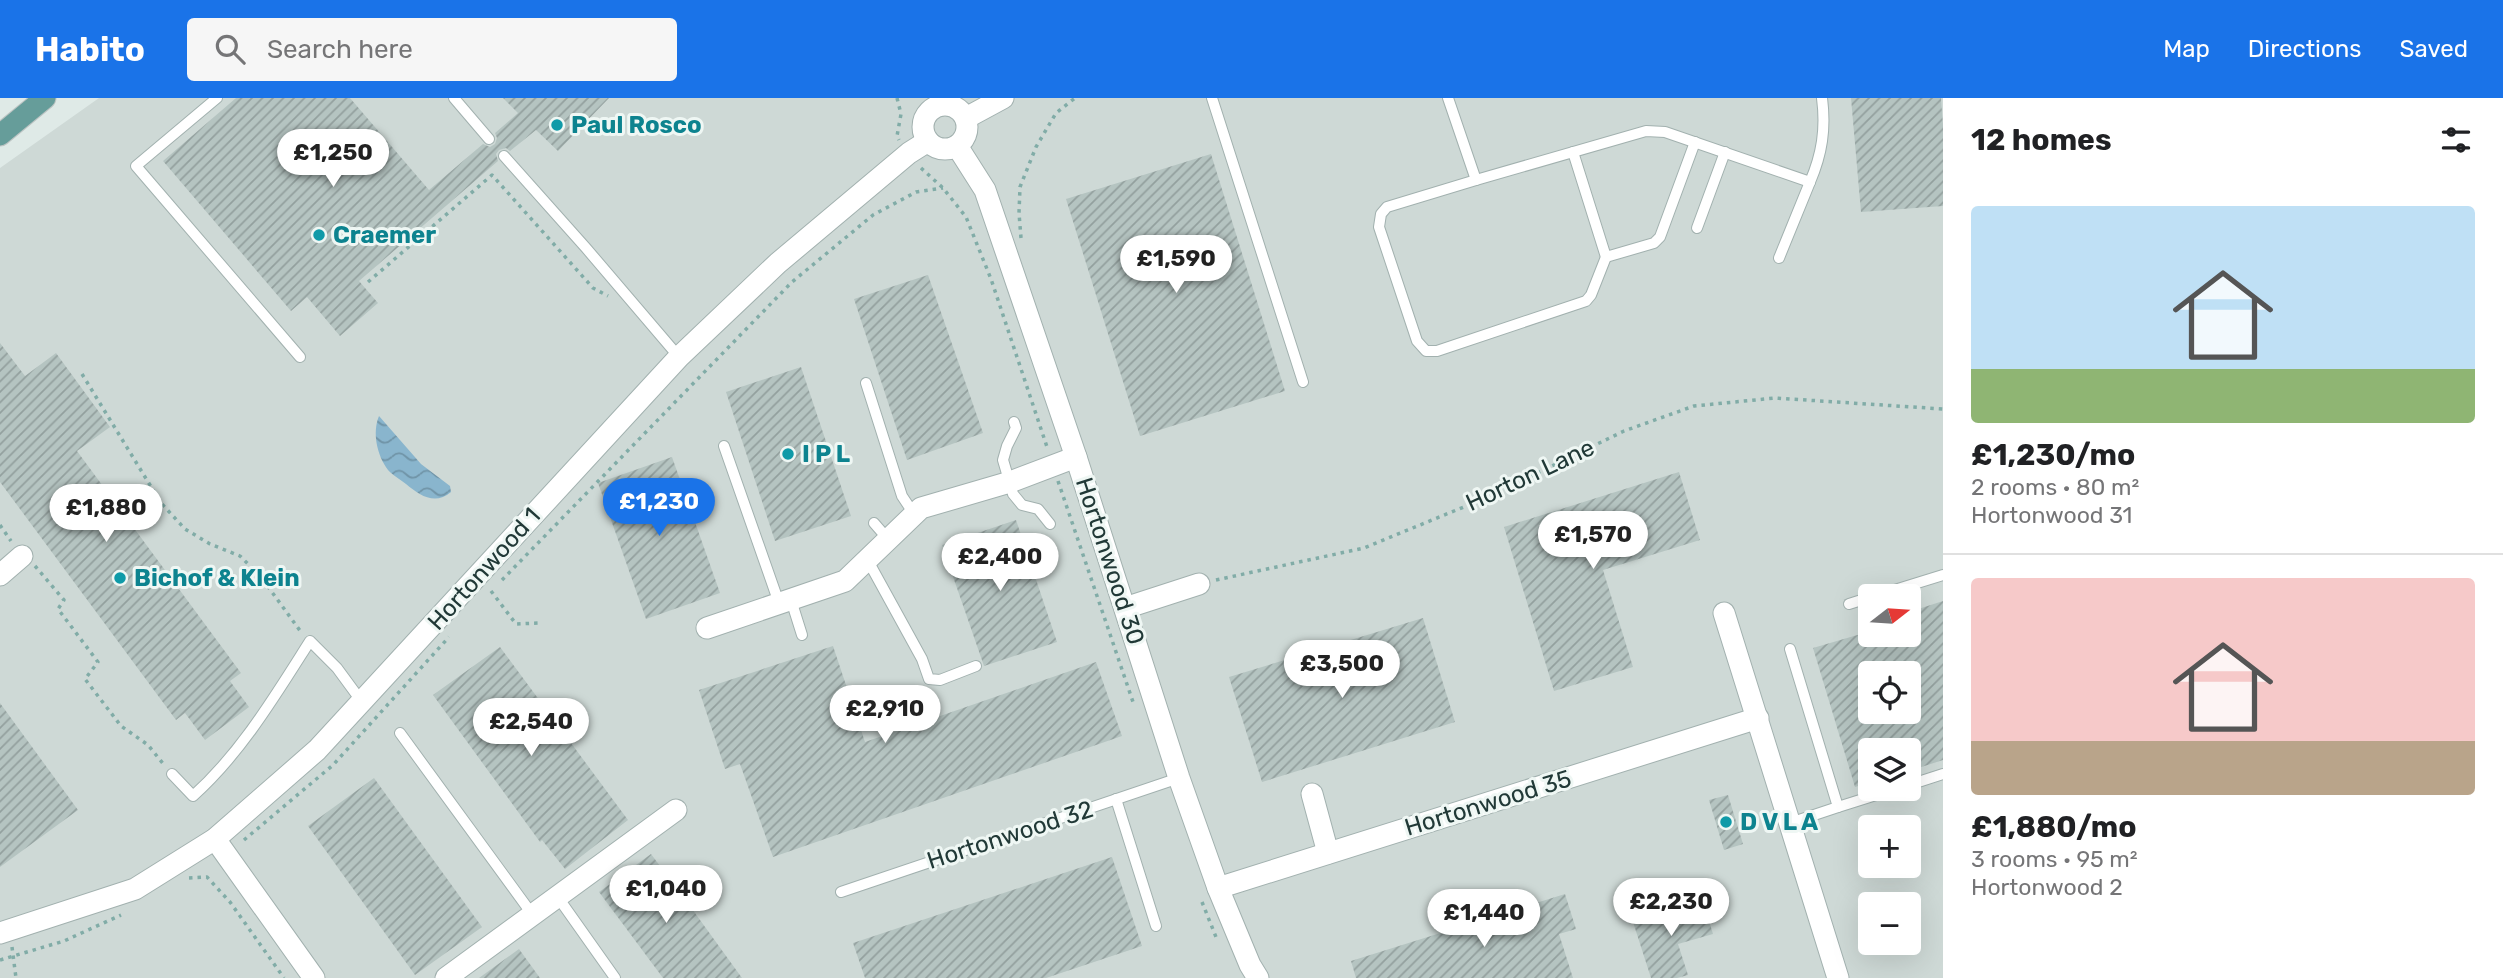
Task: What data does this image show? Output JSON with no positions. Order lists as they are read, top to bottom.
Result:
{
  "streets": {
    "street": ["Hortonwood 30", "Hortonwood 1", "Hortonwood 35"],
    "lane": ["Hortonwood 32"],
    "path": ["Horton Lane"]
  },
  "crossings": [
    ["Hortonwood 30", "Hortonwood 1"],
    ["Hortonwood 30", "Hortonwood 35"],
    ["Hortonwood 30", "Hortonwood 32"]
  ],
  "places": [
    "Paul Rosco",
    "Craemer",
    "I P L",
    "Bichof & Klein",
    "D V L A"
  ],
  "north": "right",
  "page": {
    "header": "Habito",
    "search": "Search here",
    "nav": ["Map", "Directions", "Saved"],
    "heading": "12 homes",
    "price": [
      "£1,250",
      "£1,590",
      "£1,230",
      "£1,880",
      "£1,570",
      "£2,400",
      "£3,500",
      "£2,910",
      "£2,540",
      "£1,040",
      "£2,230",
      "£1,440"
    ],
    "list": [
      {
        "name": "£1,230/mo",
        "note": "2 rooms · 80 m² · Hortonwood 31"
      },
      {
        "name": "£1,880/mo",
        "note": "3 rooms · 95 m² · Hortonwood 2"
      }
    ],
    "map_buttons": ["+", "−"]
  }
}
